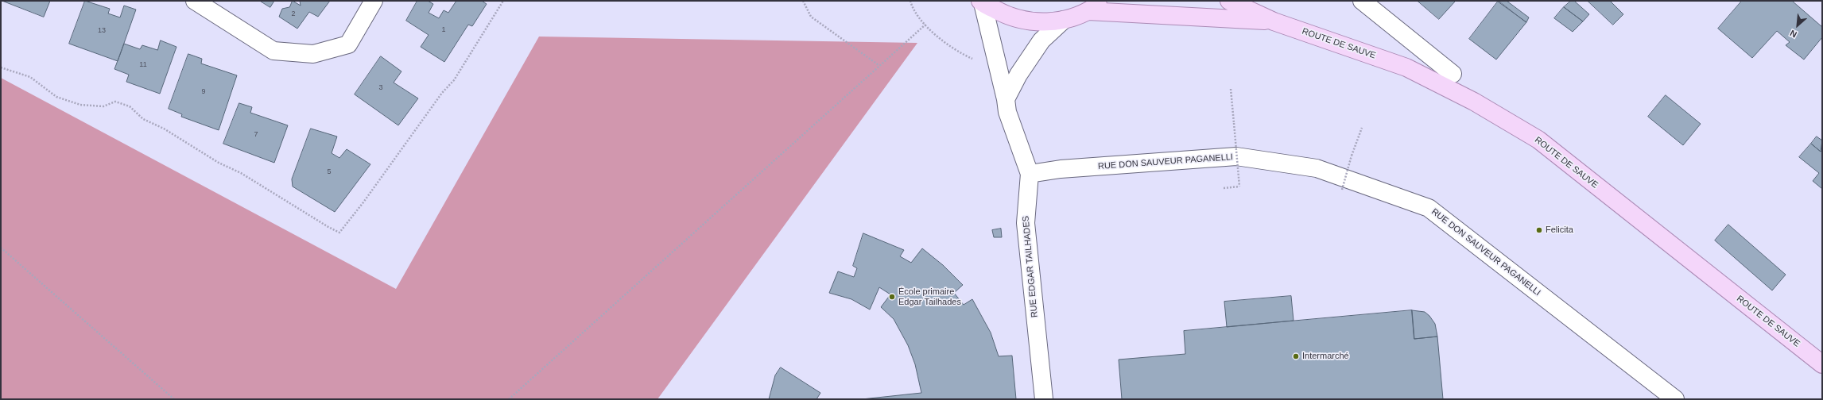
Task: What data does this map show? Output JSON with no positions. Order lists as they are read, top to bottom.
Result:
{
  "streets": {
    "main road": ["ROUTE DE SAUVE"],
    "street": ["RUE DON SAUVEUR PAGANELLI", "RUE EDGAR TAILHADES"]
  },
  "crossings": [
    ["RUE DON SAUVEUR PAGANELLI", "RUE EDGAR TAILHADES"]
  ],
  "places": ["Felicita", "École primaire Edgar Tailhades", "Intermarché"],
  "house_numbers": [
    "2",
    "1",
    "13",
    "11",
    "3",
    "9",
    "7",
    "5"
  ],
  "north": "bottom left"
}
